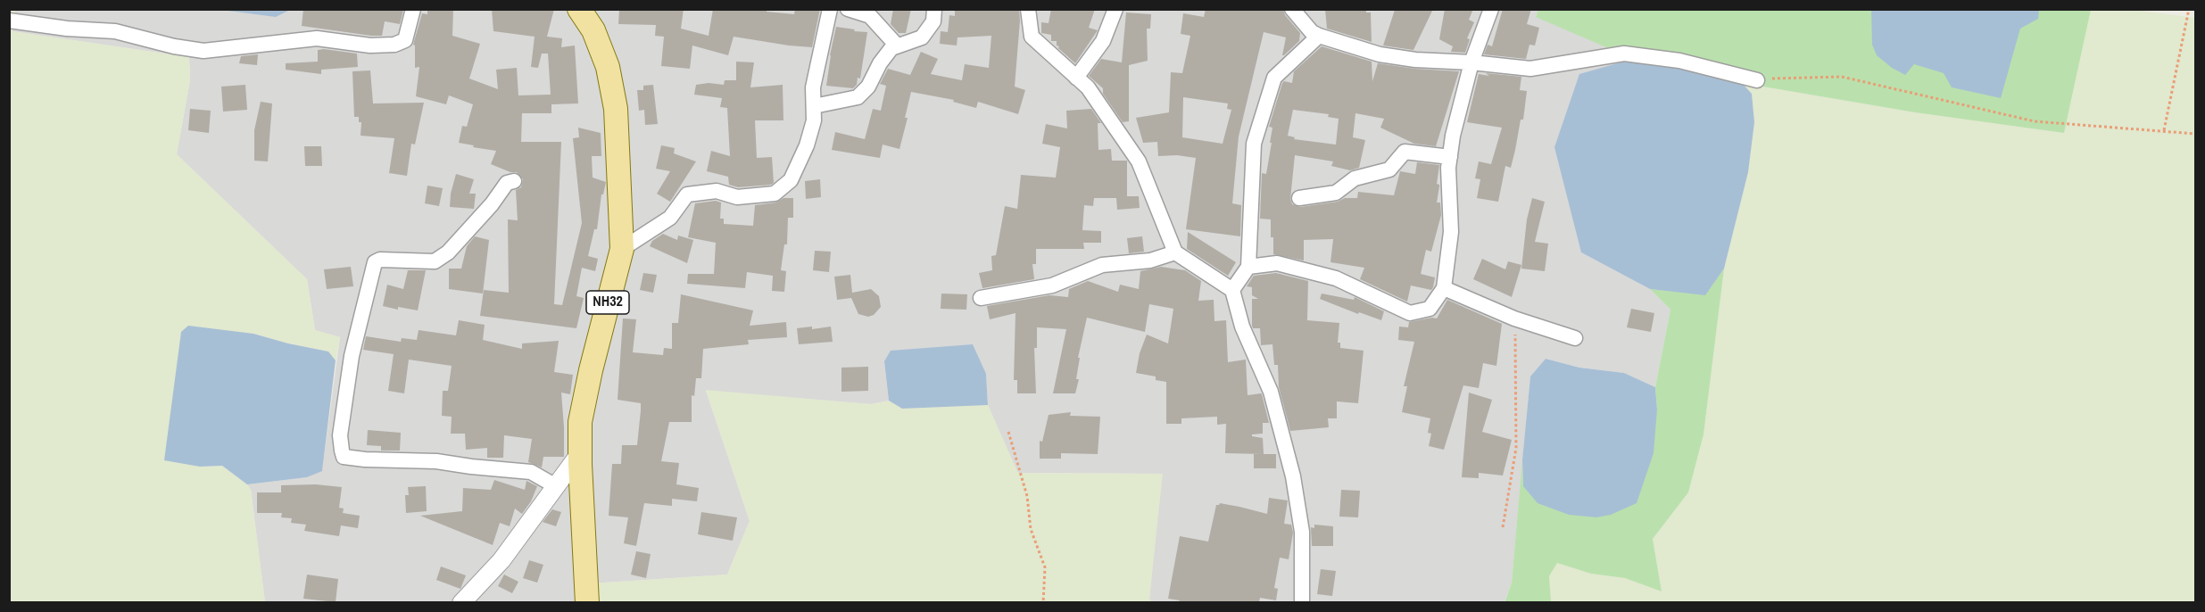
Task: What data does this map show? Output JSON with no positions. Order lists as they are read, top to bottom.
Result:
{
  "streets": {
    "main road": ["NH32"]
  }
}
